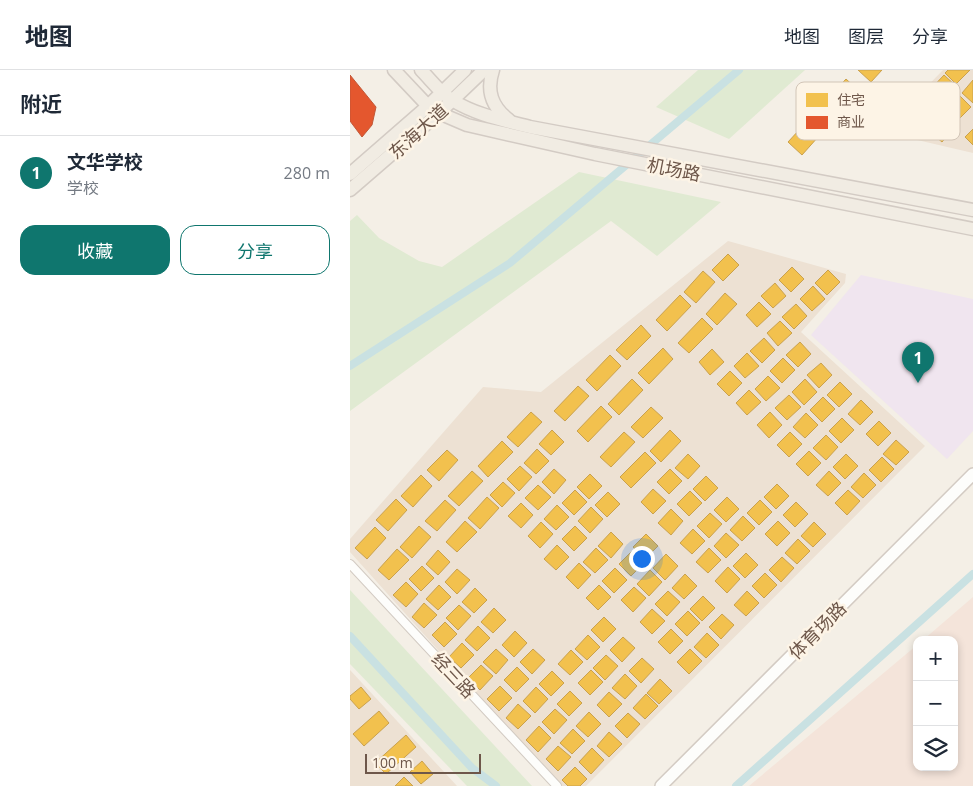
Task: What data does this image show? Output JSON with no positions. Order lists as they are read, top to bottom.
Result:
{
  "streets": {
    "main road": ["东海大道", "机场路", "体育场路"],
    "street": ["经三路"]
  },
  "crossings": [
    ["东海大道", "机场路"]
  ],
  "legend": ["住宅", "商业"],
  "scale_bar": "100 m",
  "page": {
    "header": "地图",
    "nav": ["地图", "图层", "分享"],
    "heading": "附近",
    "list": [
      {
        "mark": "1",
        "name": "文华学校",
        "note": "学校",
        "value": "280 m"
      }
    ],
    "buttons": ["收藏", "分享"],
    "pins": "1",
    "map_buttons": ["+", "−"],
    "scale": "100 m"
  }
}
